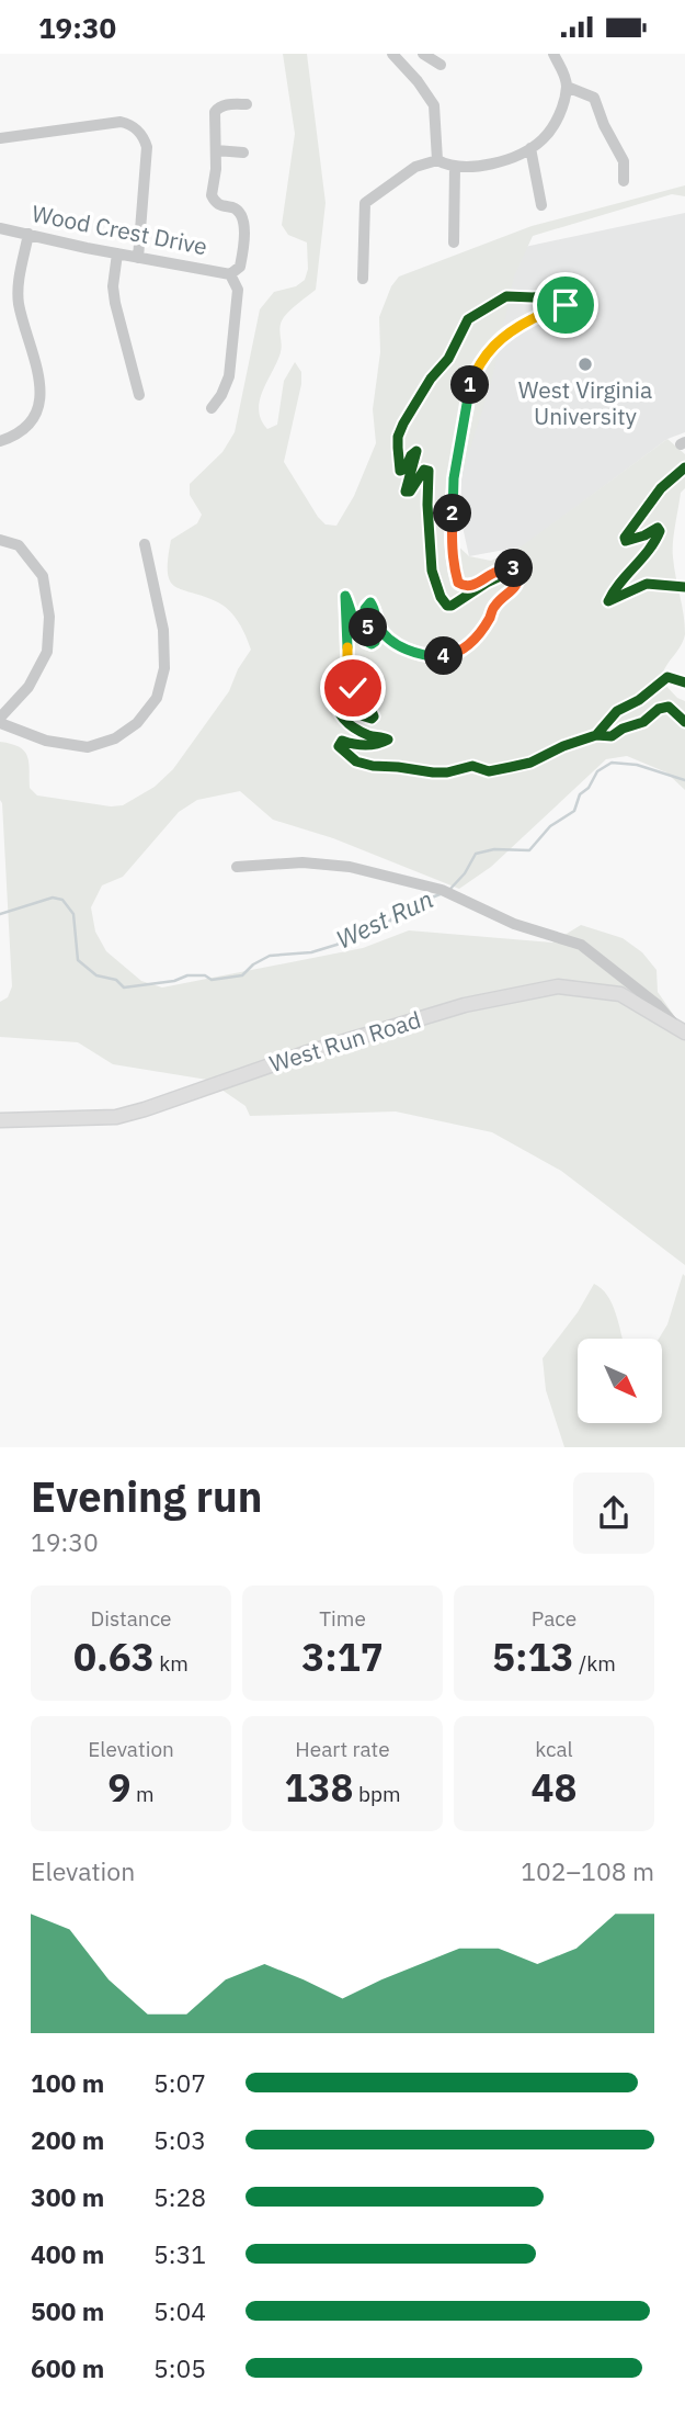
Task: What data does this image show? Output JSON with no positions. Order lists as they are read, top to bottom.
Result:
{
  "streets": {
    "street": ["Wood Crest Drive", "West Run Road"]
  },
  "water": ["West Run"],
  "places": ["West Virginia University"],
  "north": "bottom right",
  "page": {
    "status": "19:30",
    "pins": [
      "1",
      "2",
      "3",
      "5",
      "4"
    ],
    "heading": ["Evening run", "19:30"],
    "stats": [
      ["Distance", "0.63 km"],
      ["Time", "3:17"],
      ["Pace", "5:13 /km"],
      ["Elevation", "9 m"],
      ["Heart rate", "138 bpm"],
      ["kcal", "48"]
    ],
    "chart": ["Elevation", "102–108 m"],
    "list": [
      {
        "name": "100 m",
        "note": "5:07"
      },
      {
        "name": "200 m",
        "note": "5:03"
      },
      {
        "name": "300 m",
        "note": "5:28"
      },
      {
        "name": "400 m",
        "note": "5:31"
      },
      {
        "name": "500 m",
        "note": "5:04"
      },
      {
        "name": "600 m",
        "note": "5:05"
      }
    ]
  }
}
